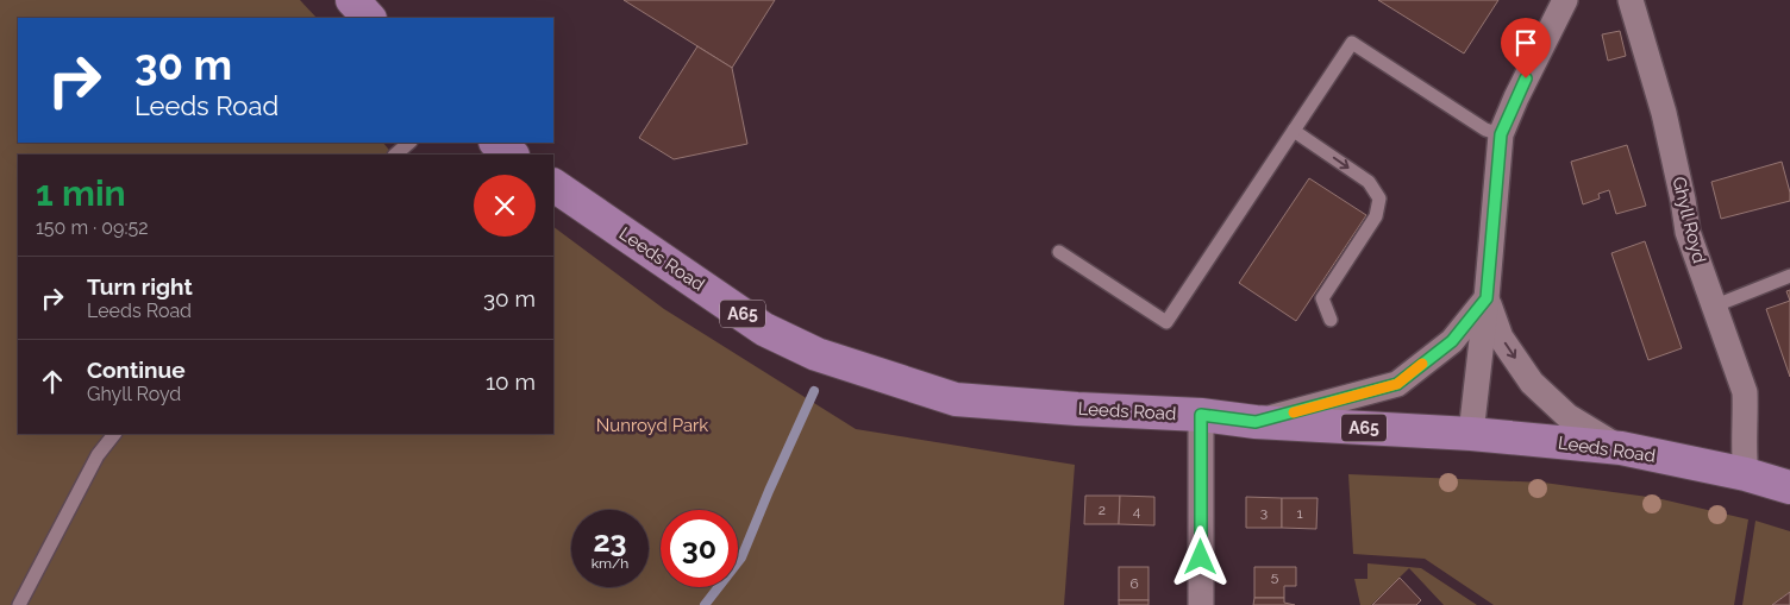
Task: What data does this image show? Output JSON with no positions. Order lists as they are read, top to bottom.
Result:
{
  "streets": {
    "main road": ["Leeds Road", "A65"],
    "street": ["Ghyll Royd"]
  },
  "crossings": [
    ["Ghyll Royd", "Leeds Road"]
  ],
  "parks": ["Nunroyd Park"],
  "house_numbers": [
    "2",
    "4",
    "3",
    "1",
    "5",
    "6"
  ],
  "page": {
    "turn": ["30 m", "Leeds Road"],
    "heading": ["1 min", "150 m · 09:52"],
    "list": [
      {
        "name": "Turn right",
        "note": "Leeds Road",
        "value": "30 m"
      },
      {
        "name": "Continue",
        "note": "Ghyll Royd",
        "value": "10 m"
      }
    ],
    "speed": "23 km/h",
    "limit": "30"
  }
}
